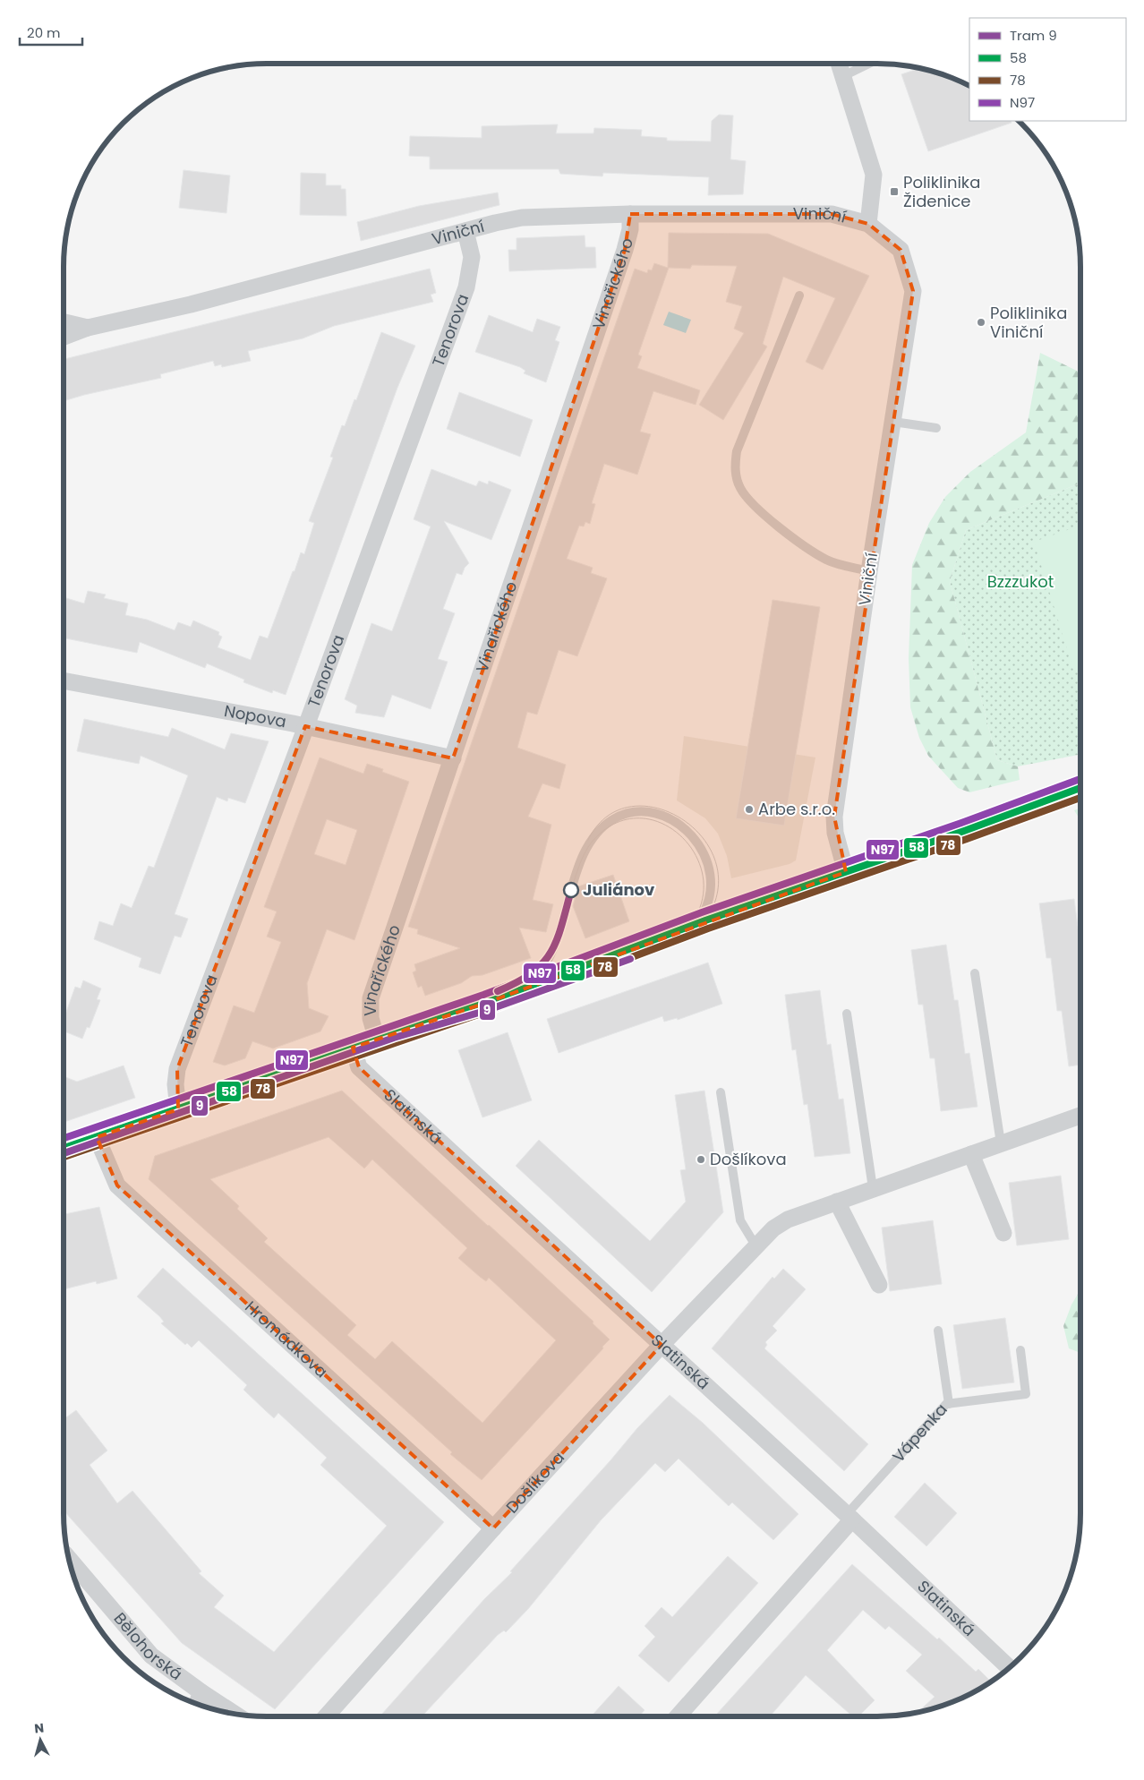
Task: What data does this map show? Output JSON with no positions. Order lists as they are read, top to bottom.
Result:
{
  "streets": {
    "street": [
      "Viniční",
      "Vinařického",
      "Tenorova",
      "Nopova",
      "Slatinská",
      "Hromádkova",
      "Vápenka",
      "Došlíkova",
      "Bělohorská"
    ]
  },
  "crossings": [
    ["Viniční", "Vinařického"],
    ["Viniční", "Tenorova"],
    ["Vinařického", "Nopova"],
    ["Tenorova", "Nopova"],
    ["Slatinská", "Vápenka"],
    ["Slatinská", "Došlíkova"],
    ["Hromádkova", "Došlíkova"]
  ],
  "parks": ["Bzzzukot"],
  "places": {
    "transit": ["Poliklinika Židenice"],
    "other": [
      "Poliklinika Viniční",
      "Arbe s.r.o.",
      "Juliánov",
      "Došlíkova"
    ]
  },
  "lines": [
    "transit line N97",
    "transit line 58",
    "transit line 78",
    "tram line 9"
  ],
  "legend": [
    "Tram 9",
    "58",
    "78",
    "N97"
  ],
  "scale_bar": "20 m",
  "north": "top"
}
